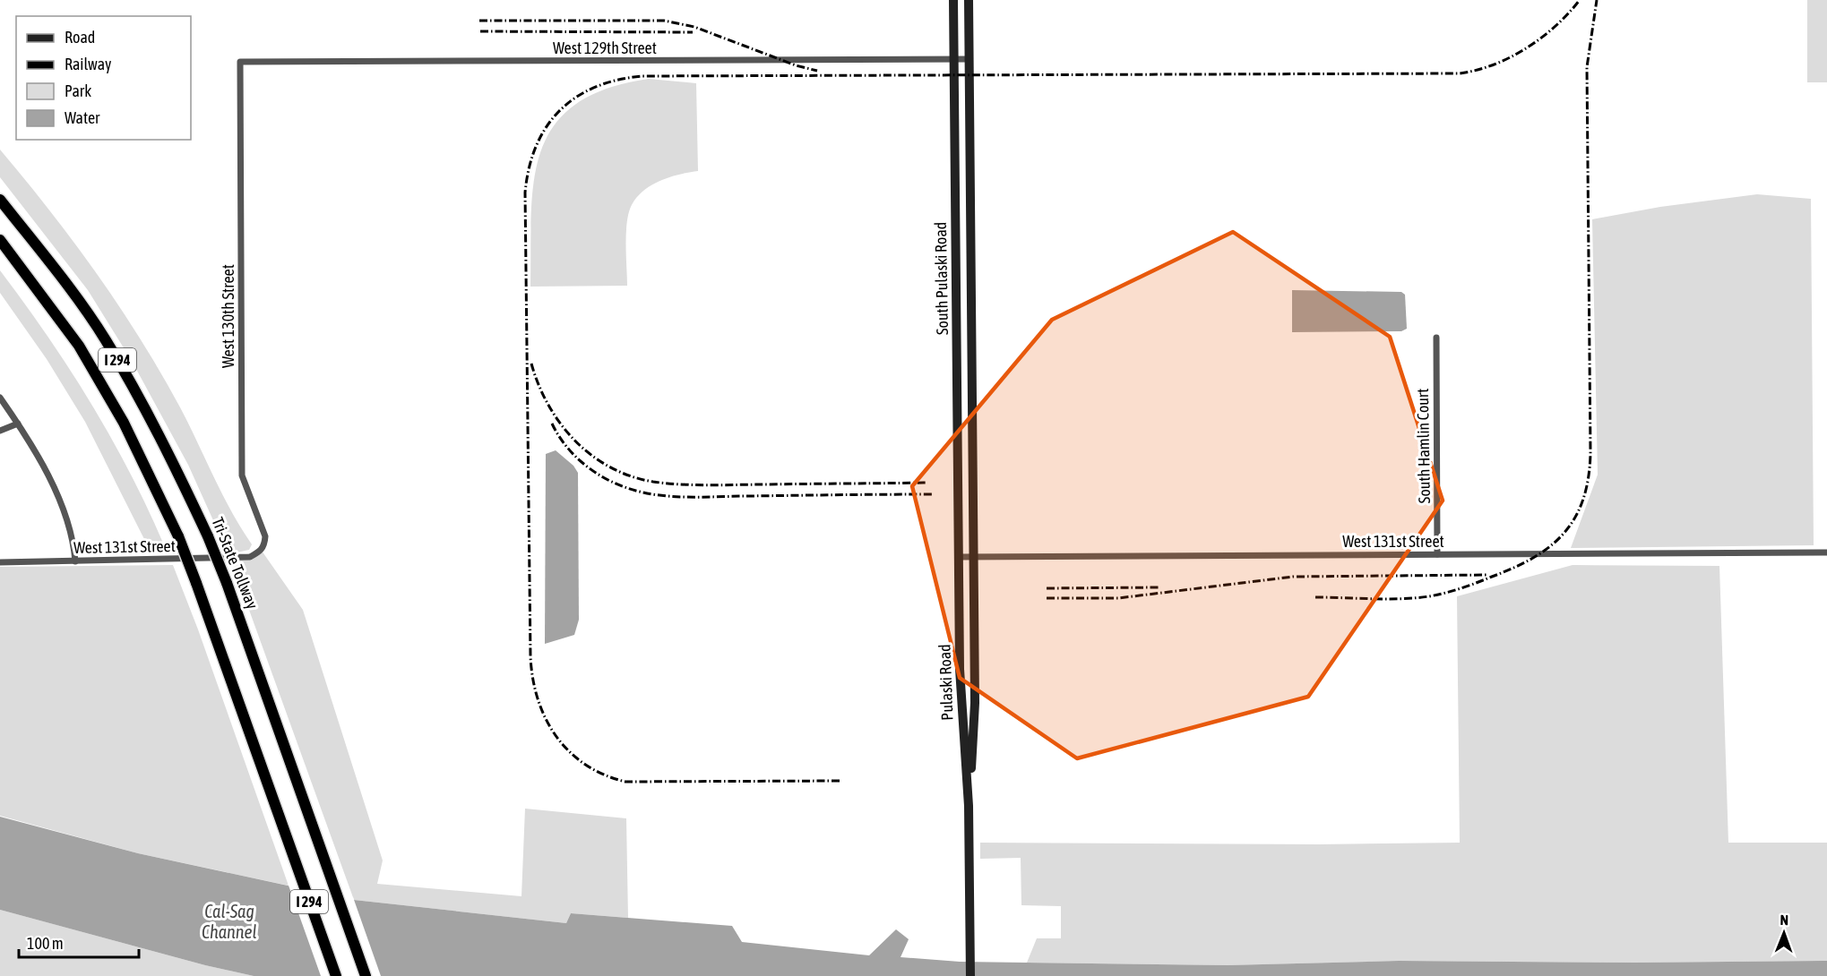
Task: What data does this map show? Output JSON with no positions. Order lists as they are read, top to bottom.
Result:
{
  "streets": {
    "highway": ["I 294", "Tri-State Tollway"],
    "main road": ["South Pulaski Road", "Pulaski Road"],
    "street": [
      "West 129th Street",
      "West 130th Street",
      "South Hamlin Court",
      "West 131st Street"
    ]
  },
  "crossings": [
    ["West 129th Street", "South Pulaski Road"],
    ["West 129th Street", "West 130th Street"],
    ["South Pulaski Road", "West 131st Street"],
    ["South Pulaski Road", "Pulaski Road"],
    ["West 130th Street", "West 131st Street"],
    ["South Hamlin Court", "West 131st Street"],
    ["West 131st Street", "Pulaski Road"]
  ],
  "water": ["Cal-Sag Channel"],
  "legend": [
    "Road",
    "Railway",
    "Park",
    "Water"
  ],
  "scale_bar": "100 m",
  "north": "top"
}
